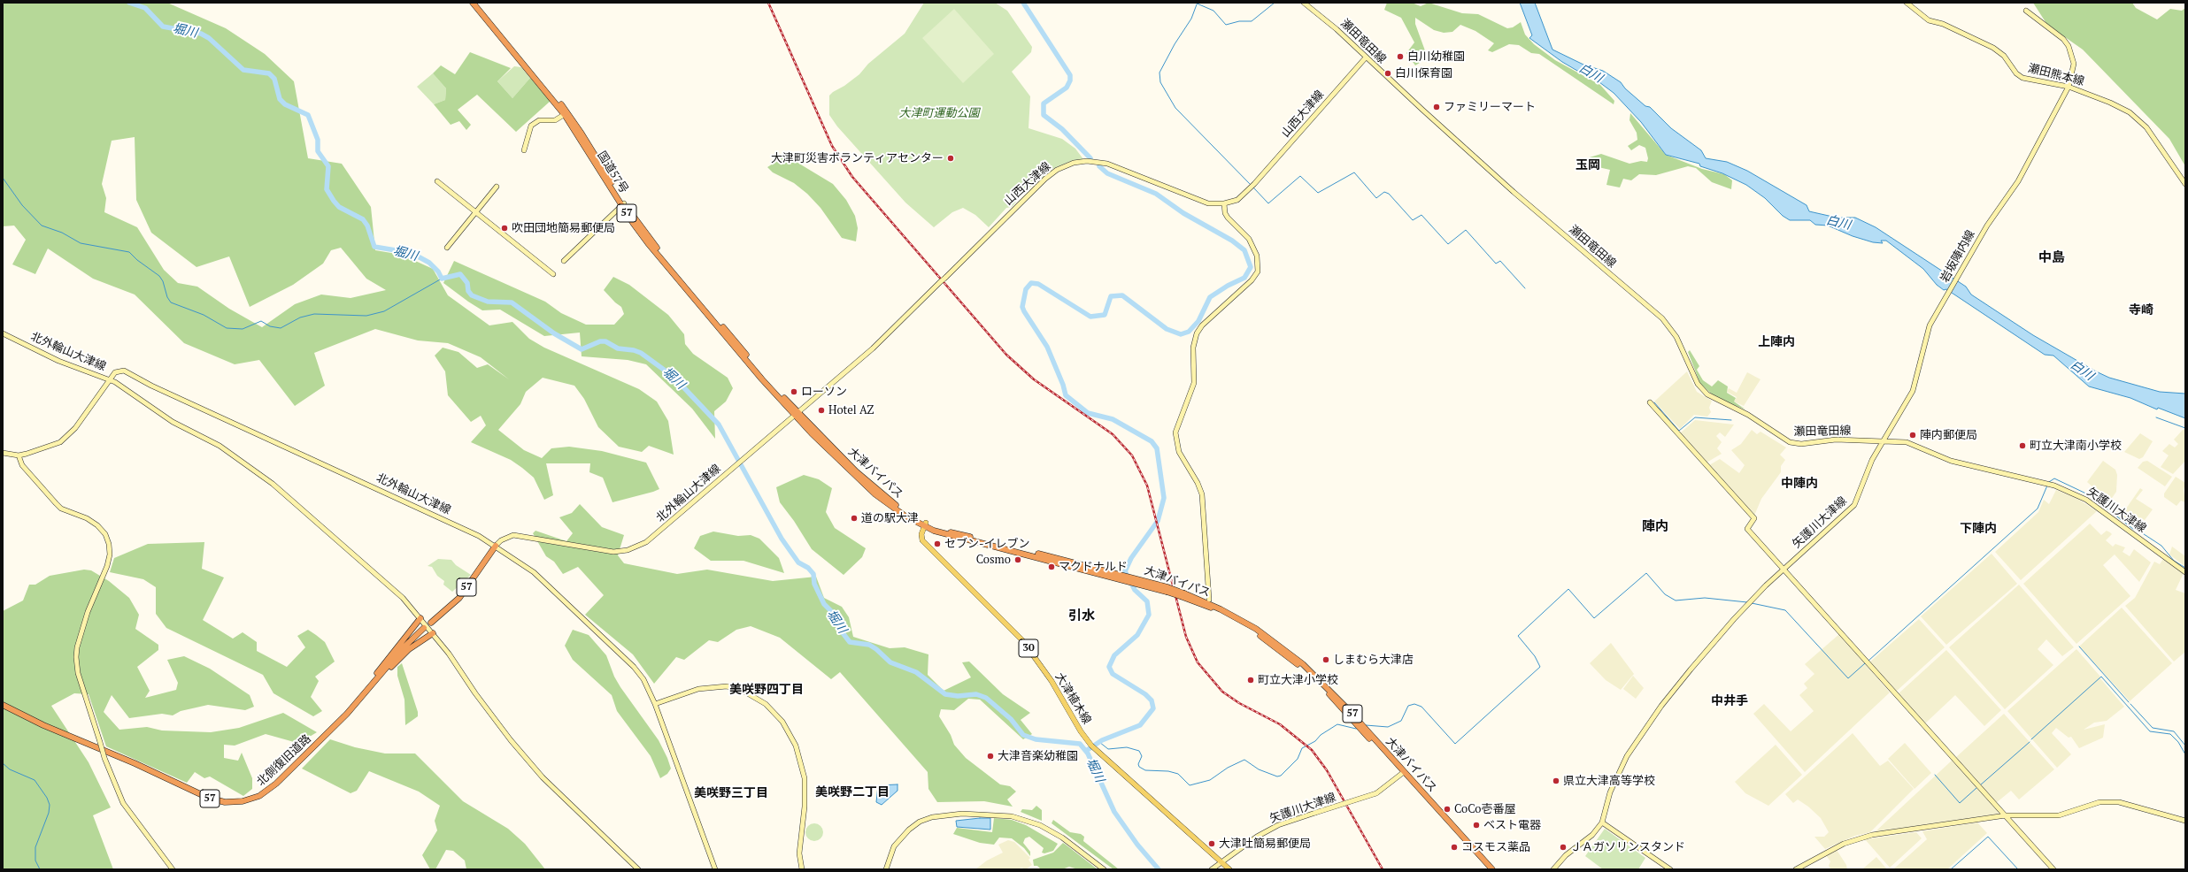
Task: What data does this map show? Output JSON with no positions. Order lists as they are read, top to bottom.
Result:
{
  "streets": {
    "highway": [
      "国道57号",
      "57",
      "大津バイパス",
      "北側復旧道路"
    ],
    "main road": [
      "瀬田竜田線",
      "瀬田熊本線",
      "山西大津線",
      "岩坂陣内線",
      "北外輪山大津線",
      "矢護川大津線",
      "30",
      "大津植木線"
    ]
  },
  "crossings": [
    ["瀬田竜田線", "山西大津線"],
    ["瀬田竜田線", "岩坂陣内線"],
    ["瀬田竜田線", "矢護川大津線"],
    ["瀬田熊本線", "岩坂陣内線"],
    ["山西大津線", "国道57号"],
    ["山西大津線", "北外輪山大津線"],
    ["山西大津線", "大津バイパス"],
    ["国道57号", "北外輪山大津線"],
    ["国道57号", "大津バイパス"],
    ["57", "北外輪山大津線"],
    ["岩坂陣内線", "矢護川大津線"],
    ["北外輪山大津線", "大津バイパス"],
    ["大津バイパス", "矢護川大津線"],
    ["大津バイパス", "大津植木線"],
    ["矢護川大津線", "大津植木線"]
  ],
  "districts": [
    "玉岡",
    "中島",
    "寺崎",
    "上陣内",
    "中陣内",
    "陣内",
    "下陣内",
    "引水",
    "美咲野四丁目",
    "中井手",
    "美咲野二丁目",
    "美咲野三丁目"
  ],
  "water": ["堀川", "白川"],
  "parks": ["大津町運動公園"],
  "places": [
    "白川幼稚園",
    "白川保育園",
    "ファミリーマート",
    "大津町災害ボランティアセンター",
    "吹田団地簡易郵便局",
    "ローソン",
    "Hotel AZ",
    "陣内郵便局",
    "町立大津南小学校",
    "道の駅大津",
    "セブン-イレブン",
    "Cosmo",
    "マクドナルド",
    "しまむら大津店",
    "町立大津小学校",
    "大津音楽幼稚園",
    "県立大津高等学校",
    "CoCo壱番屋",
    "ベスト電器",
    "大津吐簡易郵便局",
    "コスモス薬品",
    "ＪＡガソリンスタンド"
  ]
}
